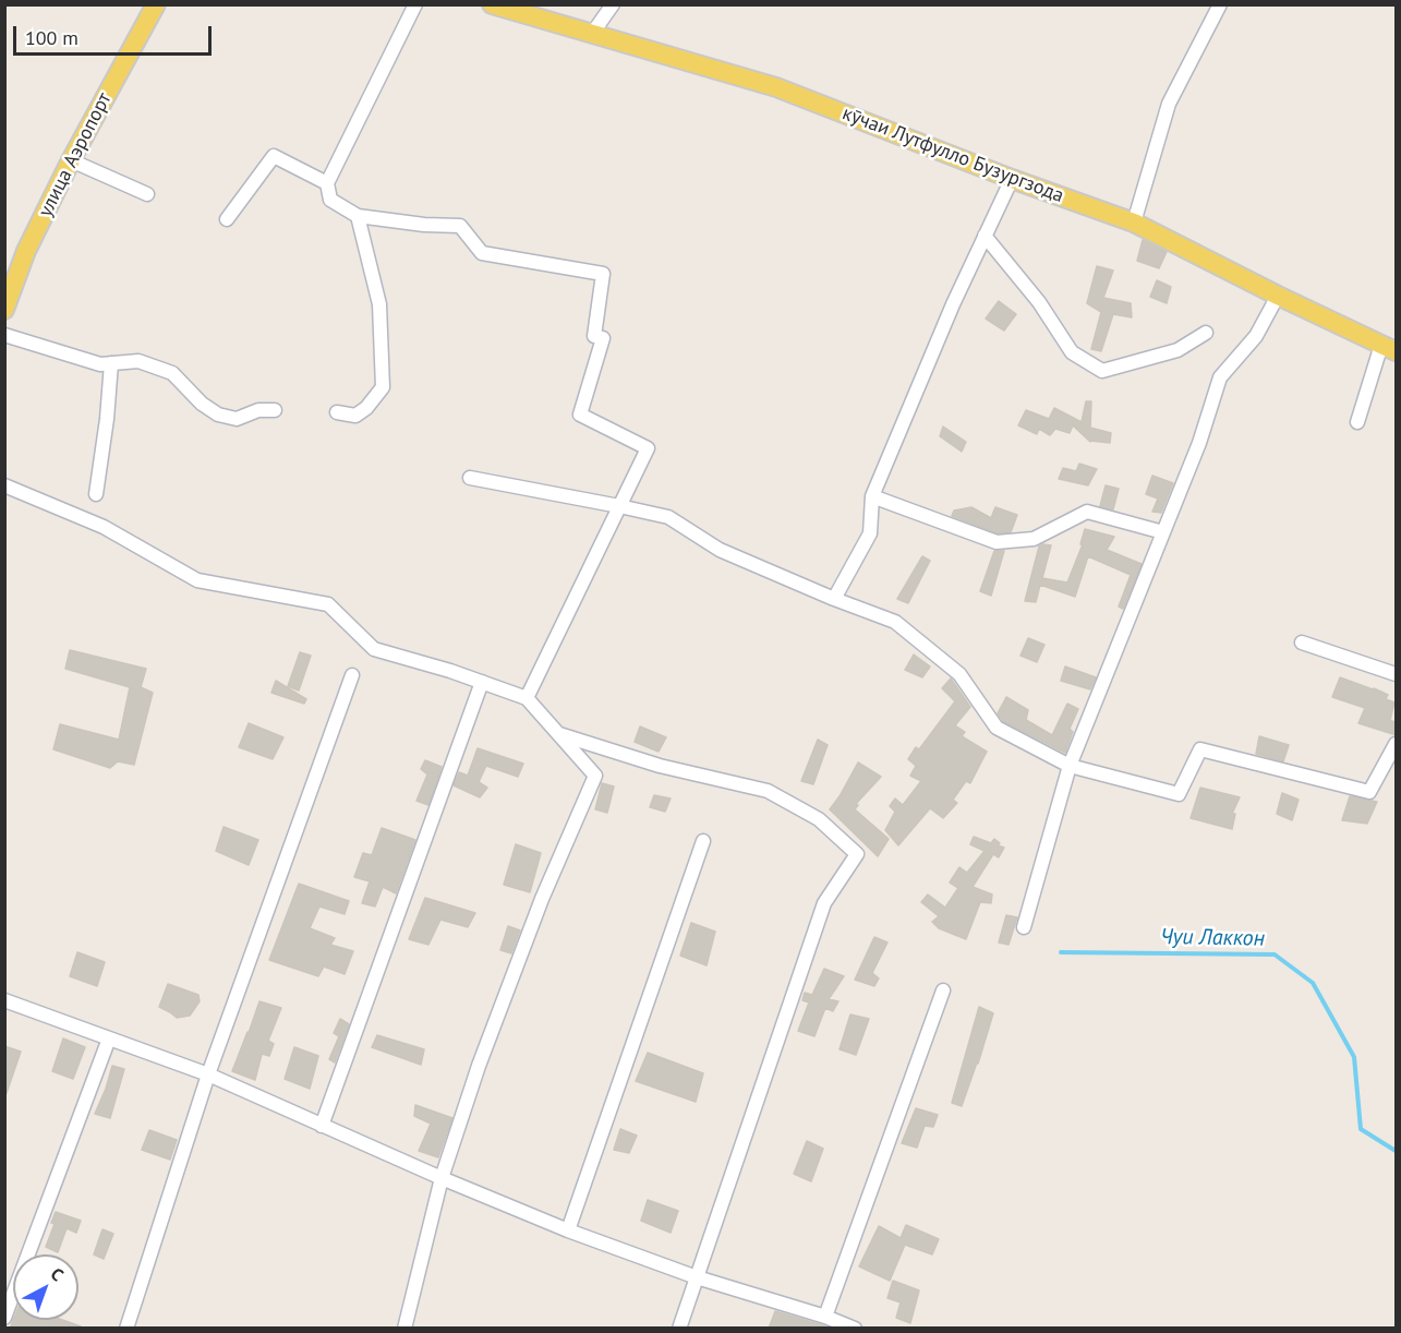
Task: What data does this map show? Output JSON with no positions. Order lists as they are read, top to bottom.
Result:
{
  "streets": {
    "main road": ["улица Аэропорт", "кӯчаи Лутфулло Бузургзода"]
  },
  "water": ["Чуи Лаккон"],
  "scale_bar": "100 m",
  "north": "top right"
}
